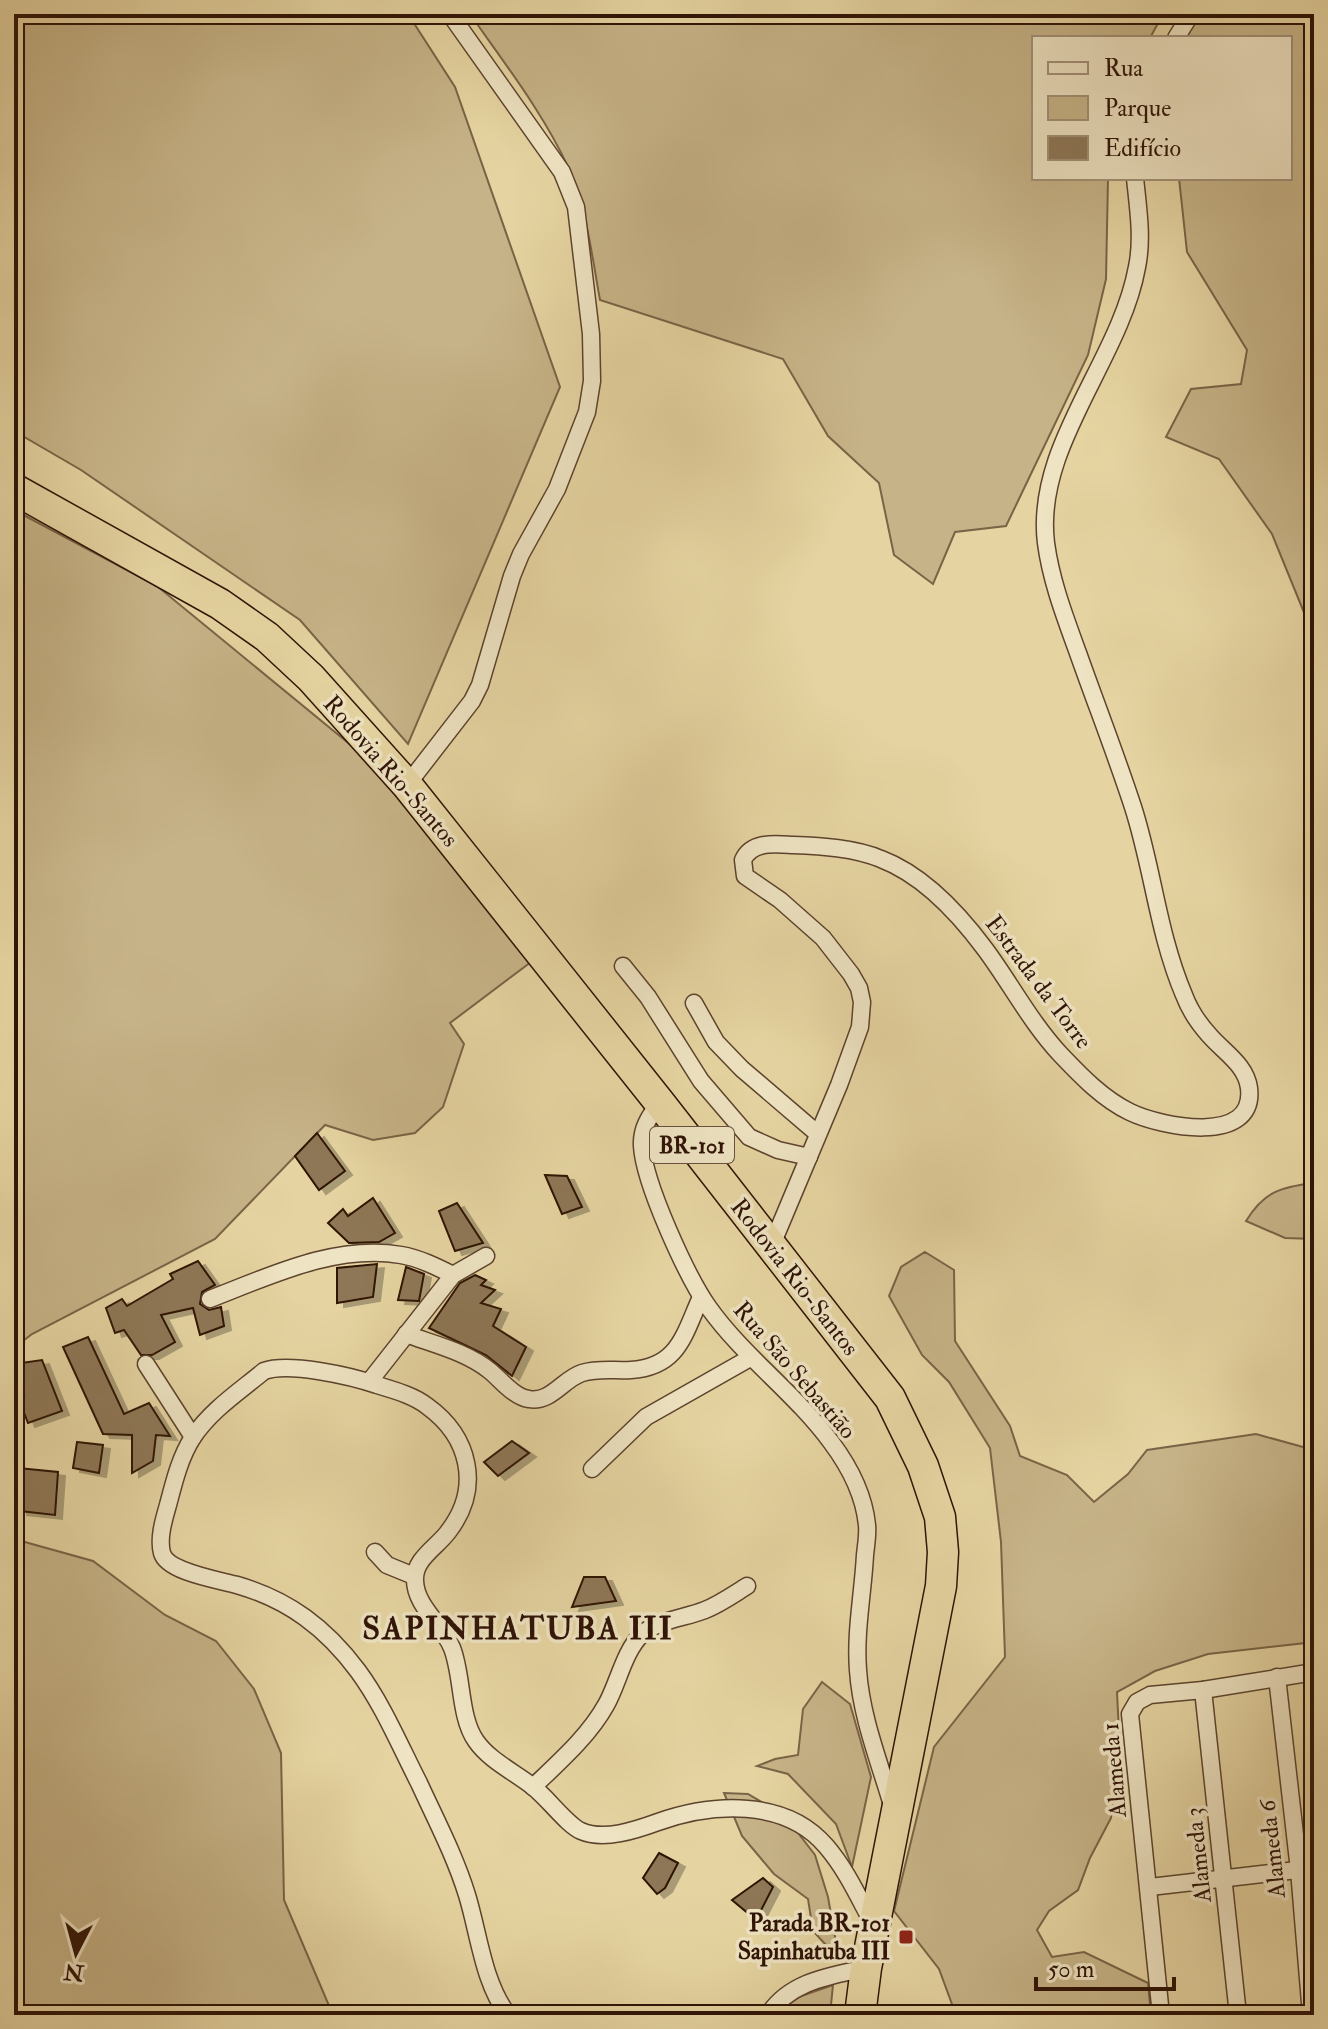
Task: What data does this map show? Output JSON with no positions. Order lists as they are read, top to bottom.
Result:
{
  "streets": {
    "highway": ["Rodovia Rio-Santos", "BR-101"],
    "street": [
      "Estrada da Torre",
      "Rua São Sebastião",
      "Alameda 1",
      "Alameda 6",
      "Alameda 3"
    ]
  },
  "crossings": [
    ["Rodovia Rio-Santos", "Estrada da Torre"],
    ["Rodovia Rio-Santos", "Rua São Sebastião"],
    ["Alameda 1", "Alameda 6"],
    ["Alameda 1", "Alameda 3"]
  ],
  "districts": ["SAPINHATUBA III"],
  "places": {
    "transit": ["Parada BR-101 Sapinhatuba III"]
  },
  "legend": ["Rua", "Parque", "Edifício"],
  "scale_bar": "50 m",
  "north": "bottom"
}
